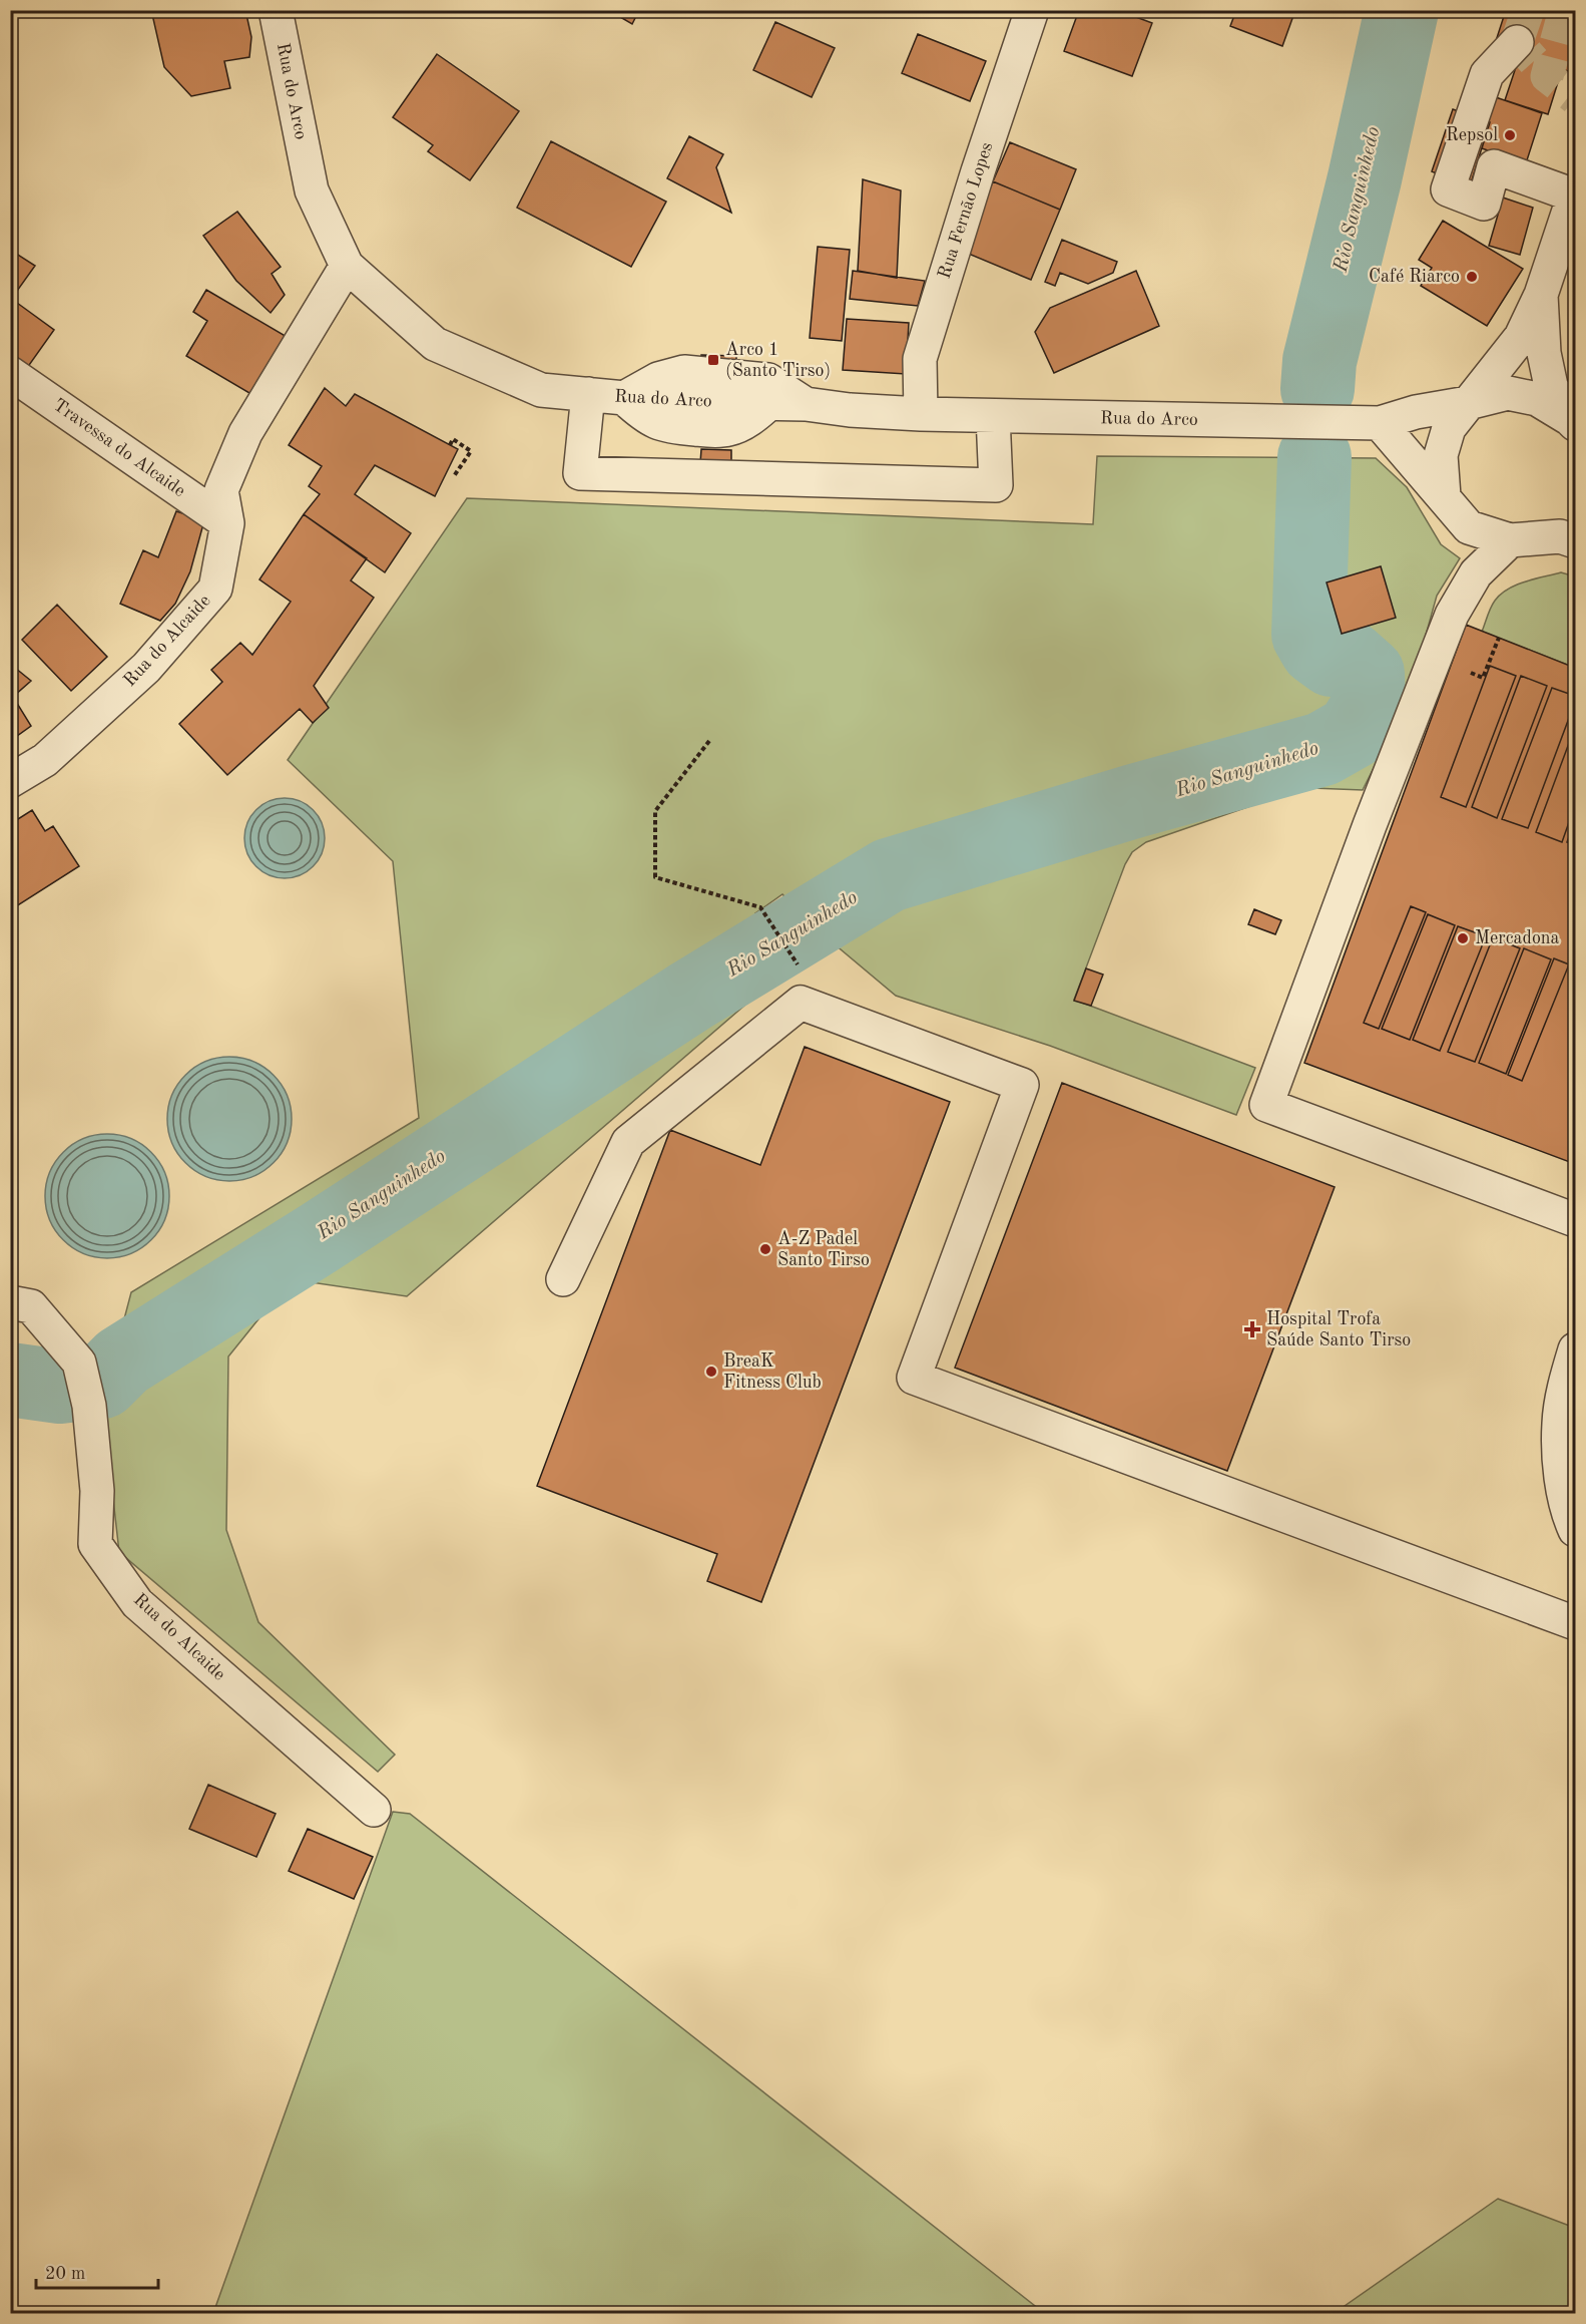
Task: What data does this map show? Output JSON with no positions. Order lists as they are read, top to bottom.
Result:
{
  "streets": {
    "street": [
      "Rua do Arco",
      "Rua Fernão Lopes",
      "Travessa do Alcaide",
      "Rua do Alcaide"
    ]
  },
  "crossings": [
    ["Rua do Arco", "Rua Fernão Lopes"],
    ["Rua do Arco", "Rua do Alcaide"],
    ["Travessa do Alcaide", "Rua do Alcaide"]
  ],
  "water": ["Rio Sanguinhedo"],
  "places": {
    "other": [
      "Repsol",
      "Café Riarco",
      "Mercadona",
      "A-Z Padel Santo Tirso",
      "BreaK Fitness Club"
    ],
    "transit": ["Arco 1 (Santo Tirso)"],
    "health": ["Hospital Trofa Saúde Santo Tirso"]
  },
  "scale_bar": "20 m"
}
